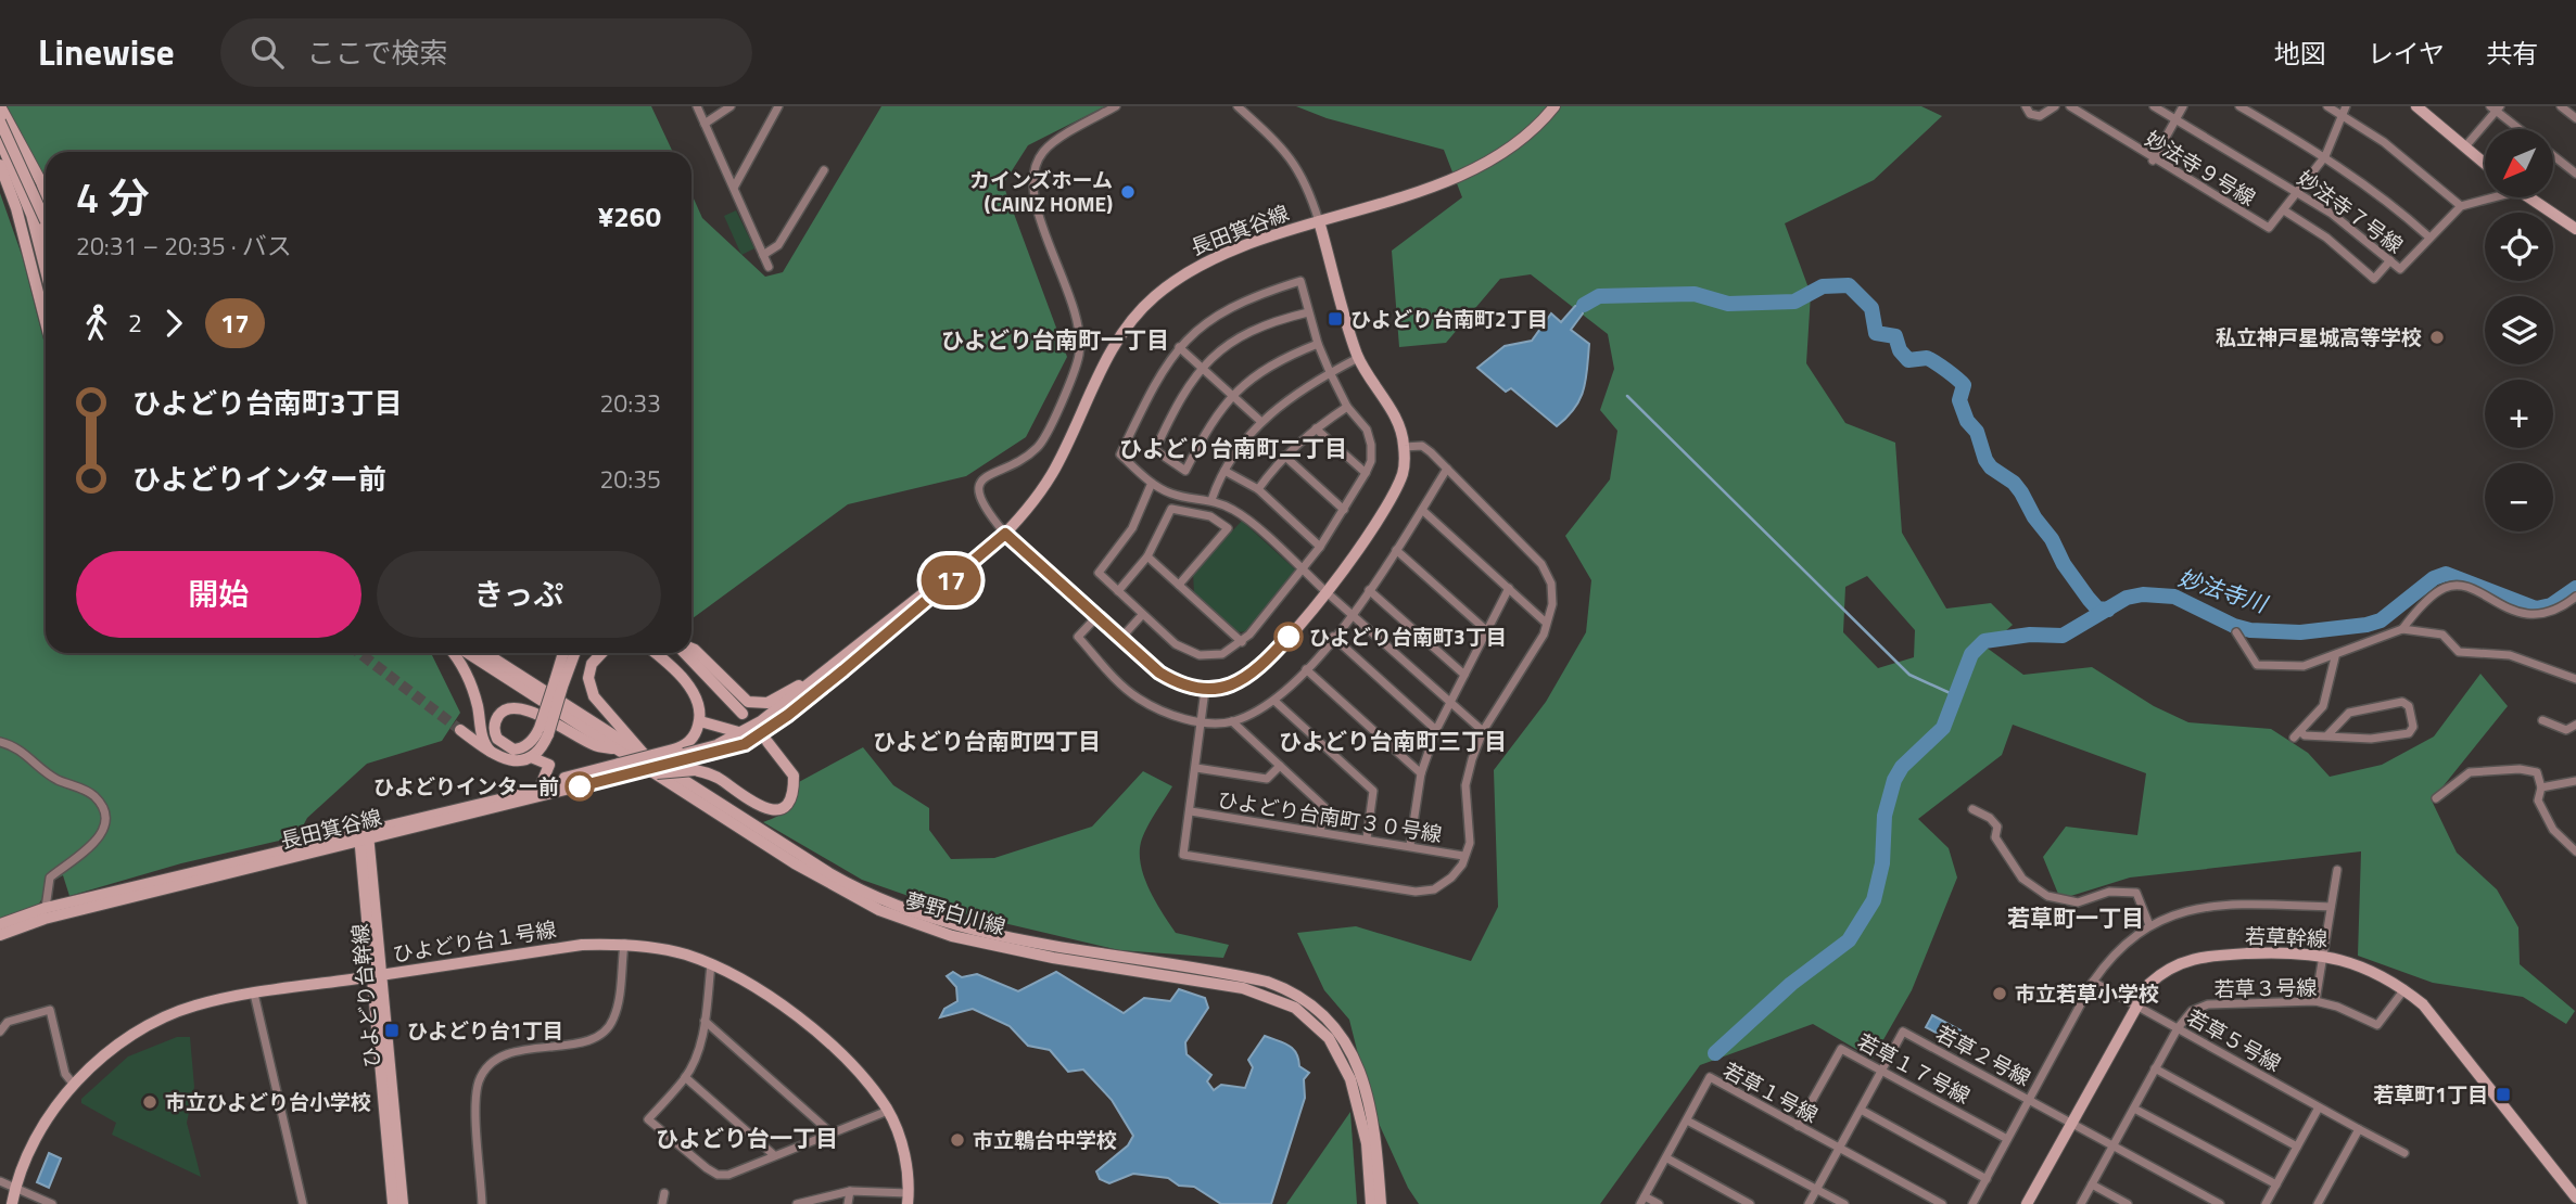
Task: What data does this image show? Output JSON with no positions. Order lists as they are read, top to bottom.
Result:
{
  "streets": {
    "street": [
      "妙法寺９号線",
      "妙法寺７号線",
      "長田箕谷線",
      "ひよどり台南町３０号線",
      "夢野白川線",
      "若草幹線",
      "ひよどり台１号線",
      "若草３号線",
      "ひよどり台幹線",
      "若草５号線",
      "若草２号線",
      "若草１７号線",
      "若草１号線"
    ]
  },
  "crossings": [
    ["妙法寺９号線", "妙法寺７号線"],
    ["長田箕谷線", "ひよどり台幹線"],
    ["若草幹線", "若草３号線"],
    ["若草幹線", "若草５号線"],
    ["若草幹線", "若草２号線"],
    ["ひよどり台１号線", "ひよどり台幹線"],
    ["若草３号線", "若草５号線"],
    ["若草３号線", "若草２号線"],
    ["若草２号線", "若草１７号線"],
    ["若草２号線", "若草１号線"],
    ["若草１７号線", "若草１号線"]
  ],
  "districts": [
    "ひよどり台南町一丁目",
    "ひよどり台南町二丁目",
    "ひよどり台南町四丁目",
    "ひよどり台南町三丁目",
    "若草町一丁目",
    "ひよどり台一丁目"
  ],
  "water": ["妙法寺川"],
  "places": {
    "other": [
      "カインズホーム (CAINZ HOME)",
      "私立神戸星城高等学校",
      "ひよどり台南町3丁目",
      "ひよどりインター前",
      "市立若草小学校",
      "市立ひよどり台小学校",
      "市立鵯台中学校"
    ],
    "transit": ["ひよどり台南町2丁目", "ひよどり台1丁目", "若草町1丁目"]
  },
  "lines": ["bus line 17"],
  "north": "bottom left",
  "page": {
    "header": "Linewise",
    "search": "ここで検索",
    "nav": ["地図", "レイヤ", "共有"],
    "on_map": "17",
    "map_buttons": ["+", "−"],
    "heading": ["4 分", "20:31 – 20:35 · バス", "¥260"],
    "legs": ["2", "17"],
    "list": [
      {
        "name": "ひよどり台南町3丁目",
        "value": "20:33"
      },
      {
        "name": "ひよどりインター前",
        "value": "20:35"
      }
    ],
    "buttons": ["開始", "きっぷ"]
  }
}
